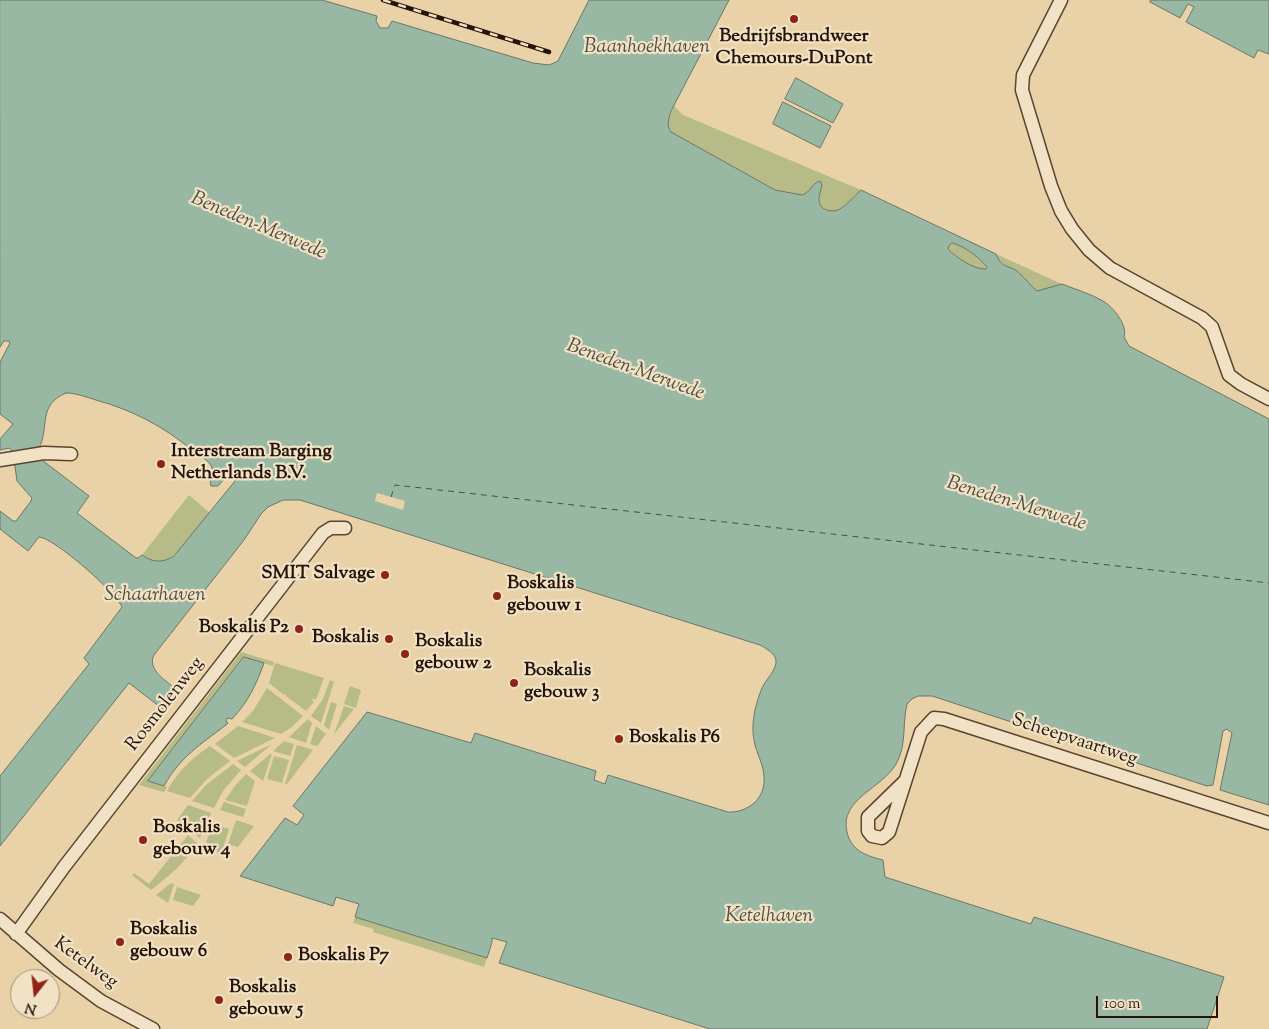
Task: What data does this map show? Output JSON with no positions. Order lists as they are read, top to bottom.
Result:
{
  "streets": {
    "street": ["Rosmolenweg", "Scheepvaartweg", "Ketelweg"]
  },
  "crossings": [
    ["Rosmolenweg", "Ketelweg"]
  ],
  "water": [
    "Baanhoekhaven",
    "Beneden-Merwede",
    "Schaarhaven",
    "Ketelhaven"
  ],
  "places": [
    "Bedrijfsbrandweer Chemours-DuPont",
    "Interstream Barging Netherlands B.V.",
    "SMIT Salvage",
    "Boskalis gebouw 1",
    "Boskalis P2",
    "Boskalis",
    "Boskalis gebouw 2",
    "Boskalis gebouw 3",
    "Boskalis P6",
    "Boskalis gebouw 4",
    "Boskalis gebouw 6",
    "Boskalis P7",
    "Boskalis gebouw 5"
  ],
  "scale_bar": "100 m",
  "north": "bottom"
}
